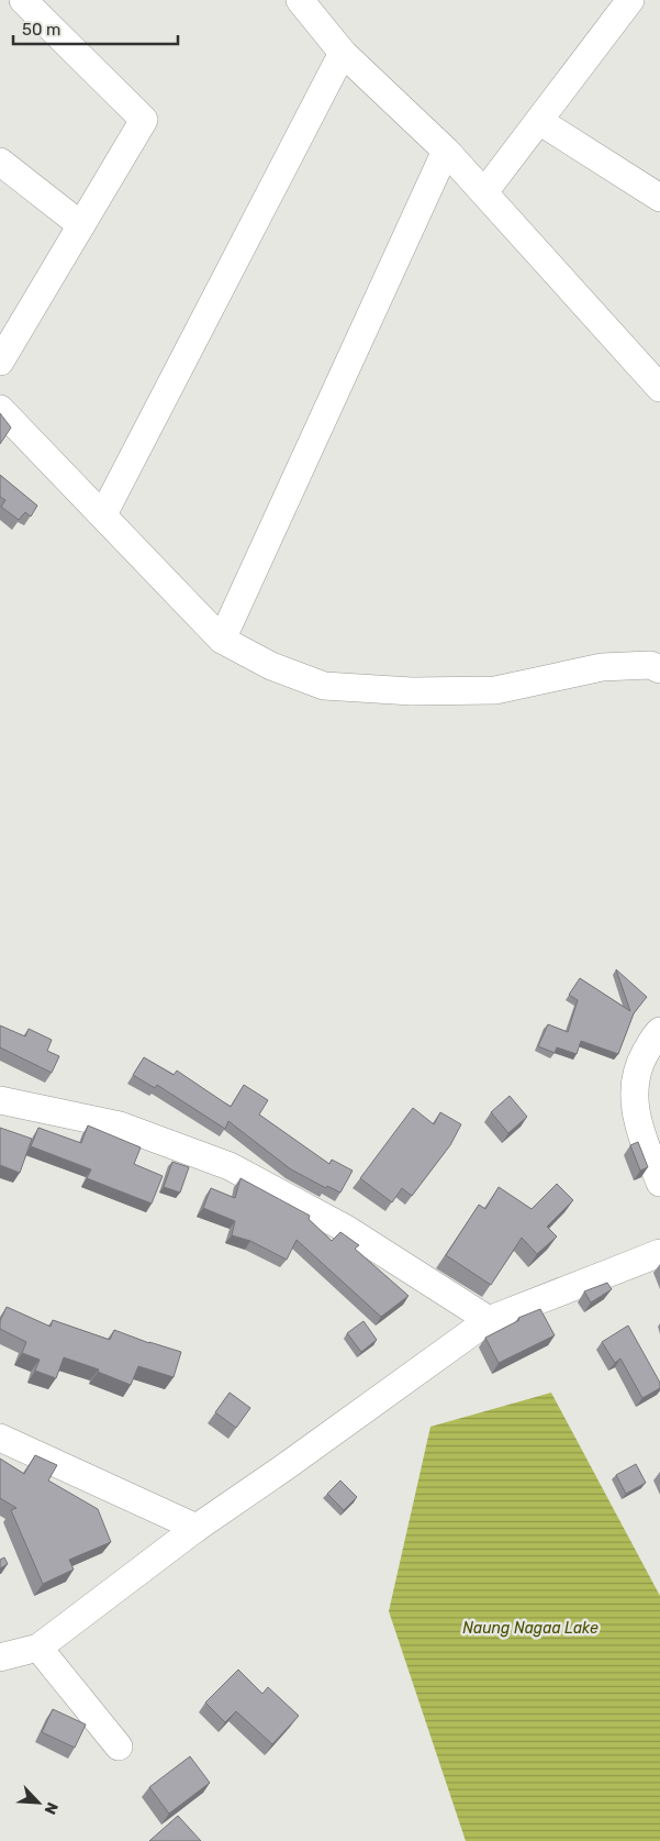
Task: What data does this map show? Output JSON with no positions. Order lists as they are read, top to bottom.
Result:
{
  "water": ["Naung Nagaa Lake"],
  "scale_bar": "50 m",
  "north": "bottom right"
}
